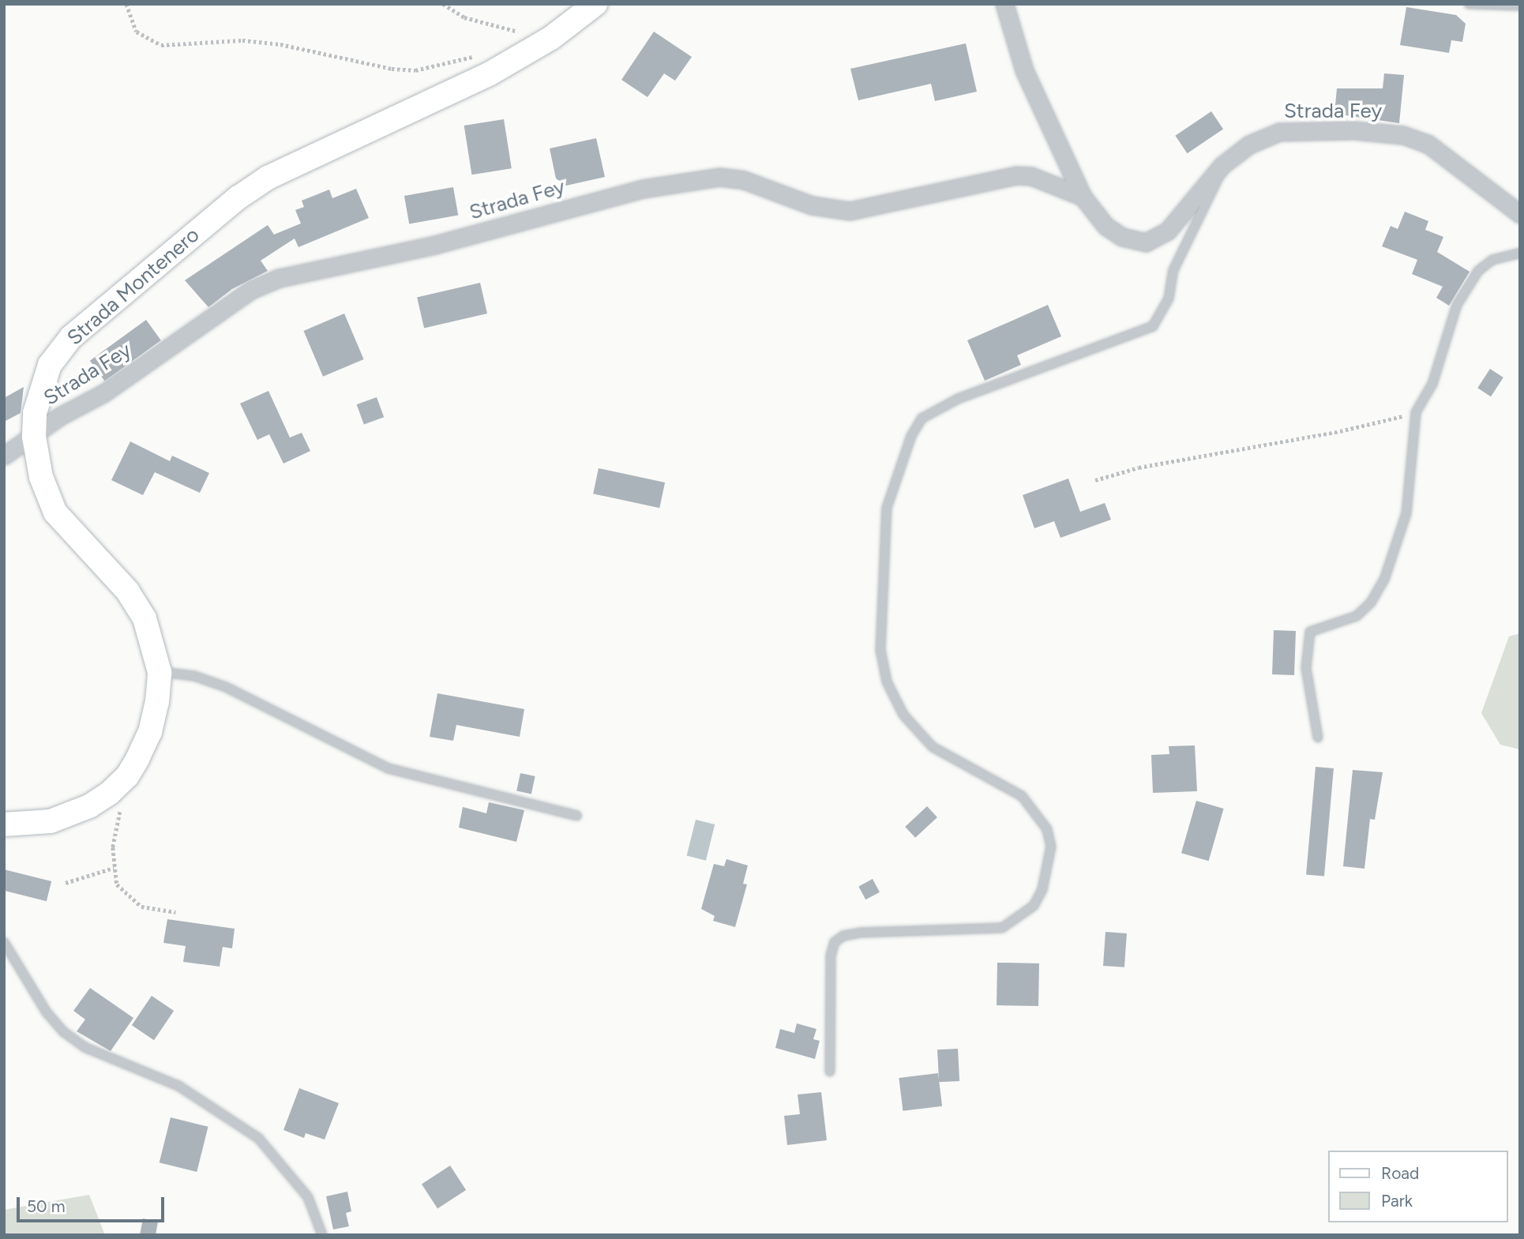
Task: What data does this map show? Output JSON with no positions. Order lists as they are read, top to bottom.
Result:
{
  "streets": {
    "main road": ["Strada Montenero"],
    "street": ["Strada Fey"]
  },
  "crossings": [
    ["Strada Fey", "Strada Montenero"]
  ],
  "legend": ["Road", "Park"],
  "scale_bar": "50 m"
}
